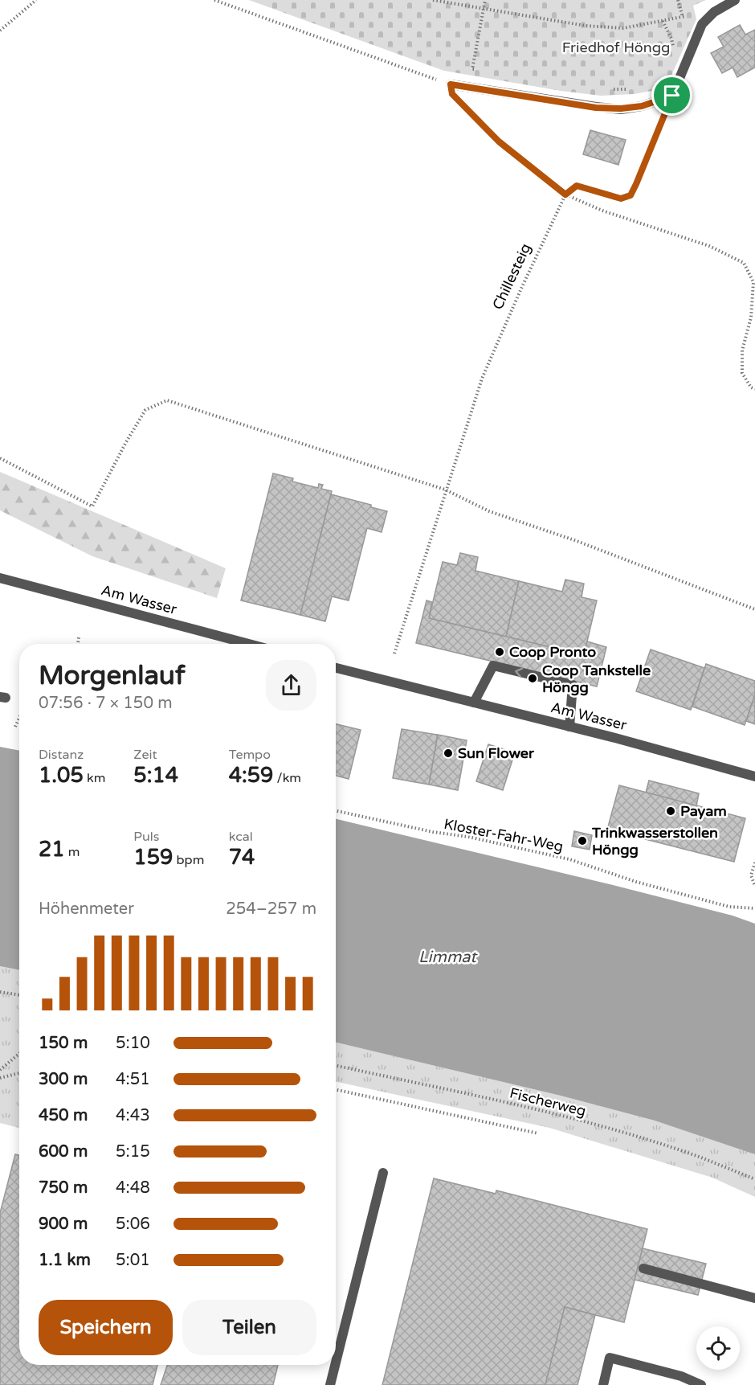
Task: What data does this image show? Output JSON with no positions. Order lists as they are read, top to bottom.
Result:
{
  "streets": {
    "street": ["Am Wasser"],
    "path": ["Chillesteig", "Kloster-Fahr-Weg", "Fischerweg"]
  },
  "water": ["Limmat"],
  "parks": ["Friedhof Höngg"],
  "places": [
    "Coop Pronto",
    "Coop Tankstelle Höngg",
    "Sun Flower",
    "Payam",
    "Trinkwasserstollen Höngg"
  ],
  "page": {
    "heading": ["Morgenlauf", "07:56 · 7 × 150 m"],
    "stats": [
      ["Distanz", "1.05 km"],
      ["Zeit", "5:14"],
      ["Tempo", "4:59 /km"],
      ["21 m"],
      ["Puls", "159 bpm"],
      ["kcal", "74"]
    ],
    "chart": ["Höhenmeter", "254–257 m"],
    "list": [
      {
        "name": "150 m",
        "note": "5:10"
      },
      {
        "name": "300 m",
        "note": "4:51"
      },
      {
        "name": "450 m",
        "note": "4:43"
      },
      {
        "name": "600 m",
        "note": "5:15"
      },
      {
        "name": "750 m",
        "note": "4:48"
      },
      {
        "name": "900 m",
        "note": "5:06"
      },
      {
        "name": "1.1 km",
        "note": "5:01"
      }
    ],
    "buttons": ["Speichern", "Teilen"]
  }
}
